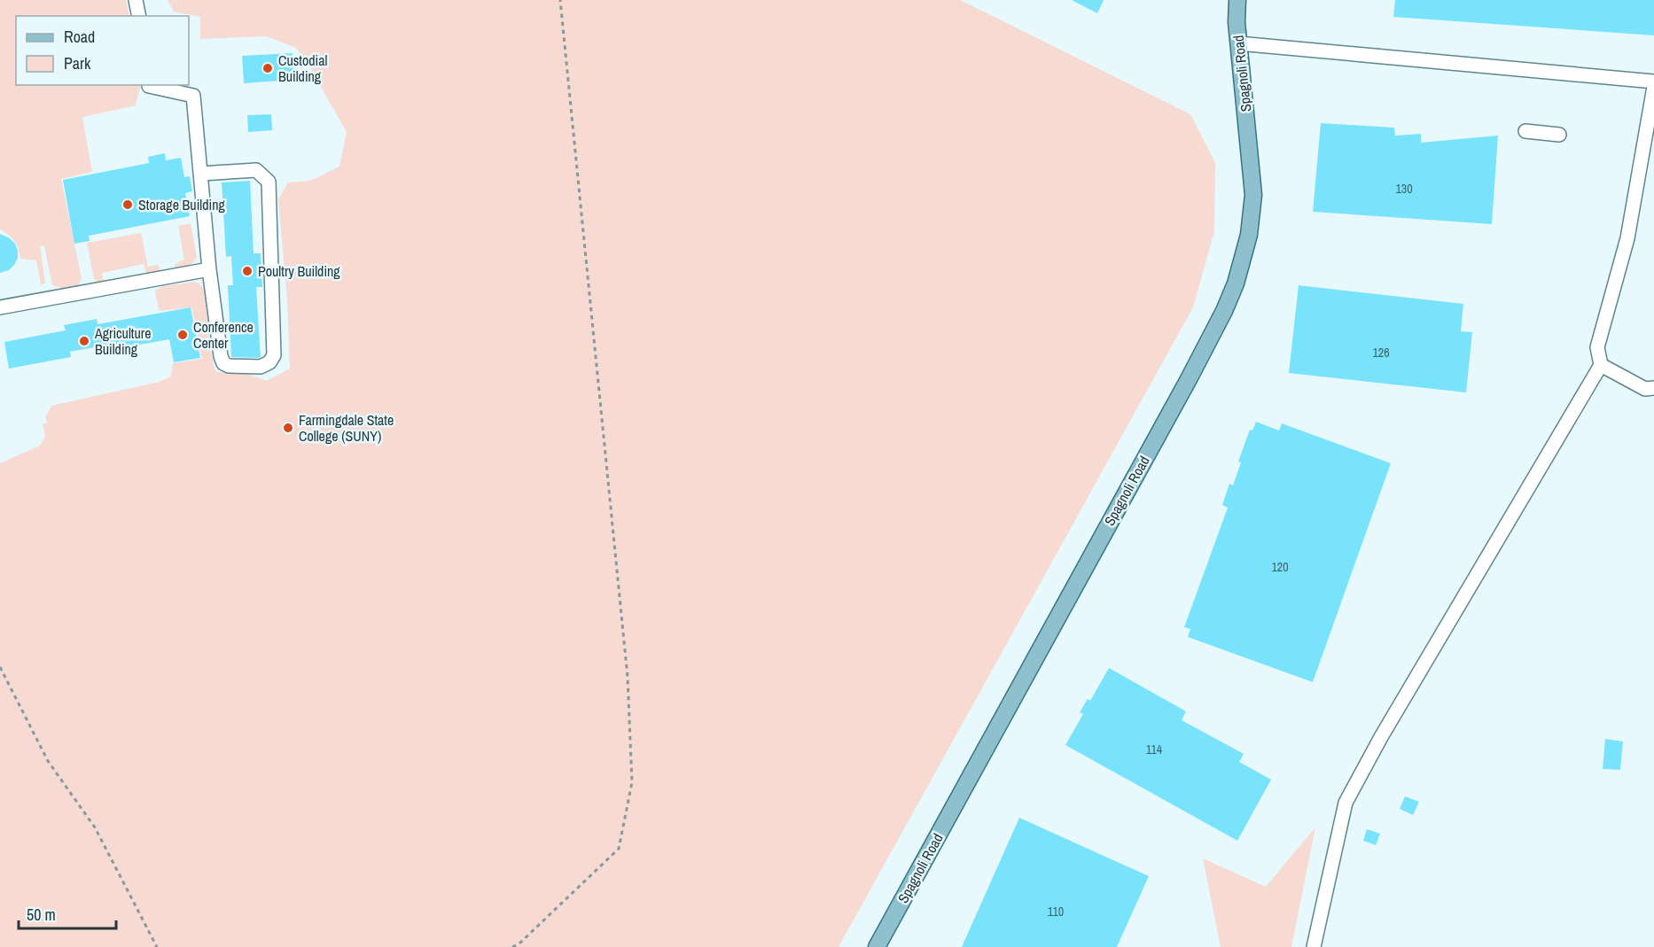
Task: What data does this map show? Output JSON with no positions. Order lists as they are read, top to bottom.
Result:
{
  "streets": {
    "main road": ["Spagnoli Road"]
  },
  "places": [
    "Custodial Building",
    "Storage Building",
    "Poultry Building",
    "Conference Center",
    "Agriculture Building",
    "Farmingdale State College (SUNY)"
  ],
  "house_numbers": [
    "130",
    "126",
    "120",
    "114",
    "110"
  ],
  "legend": ["Road", "Park"],
  "scale_bar": "50 m"
}
